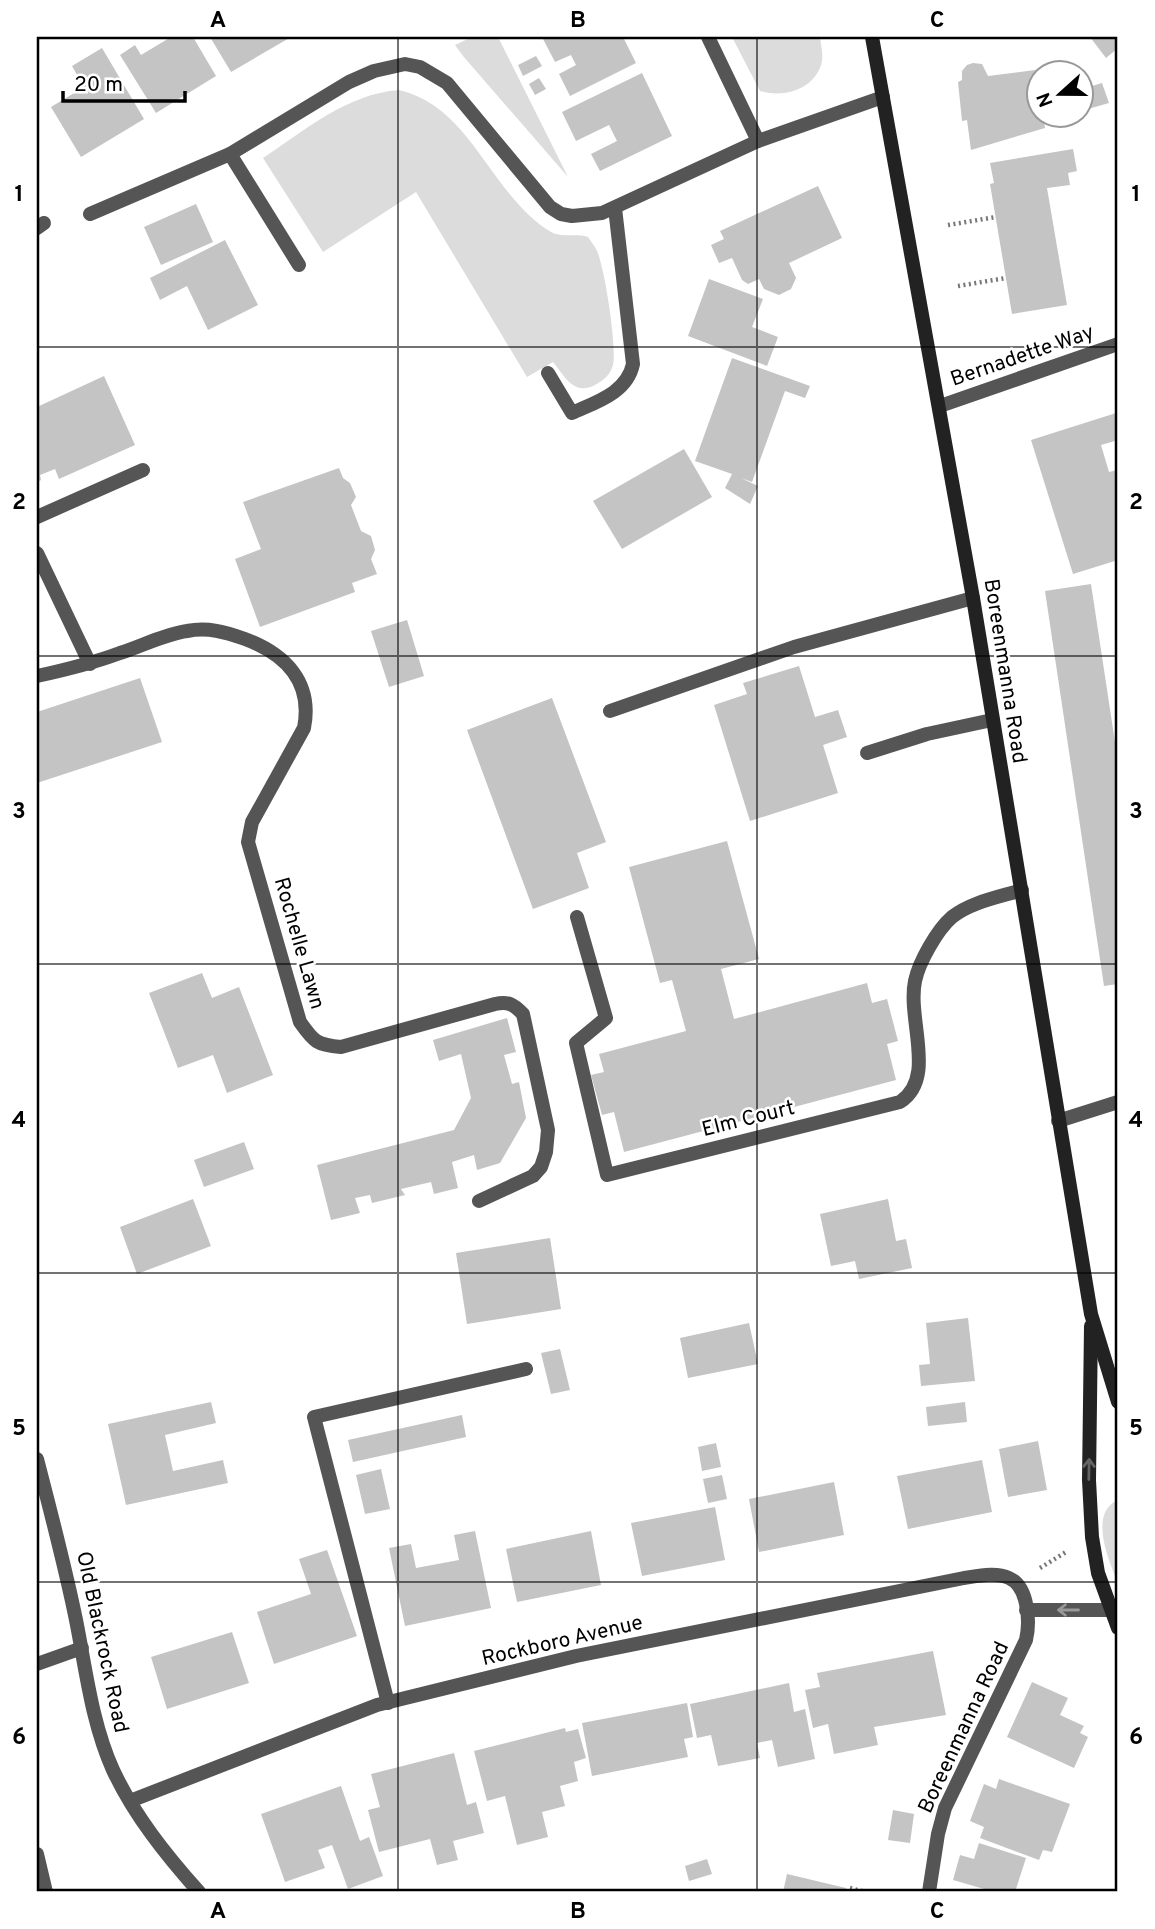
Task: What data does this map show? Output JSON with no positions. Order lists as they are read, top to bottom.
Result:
{
  "streets": {
    "main road": ["Boreenmanna Road"],
    "street": [
      "Bernadette Way",
      "Rochelle Lawn",
      "Elm Court",
      "Rockboro Avenue",
      "Old Blackrock Road"
    ]
  },
  "crossings": [
    ["Bernadette Way", "Boreenmanna Road"],
    ["Boreenmanna Road", "Elm Court"],
    ["Boreenmanna Road", "Rockboro Avenue"],
    ["Rockboro Avenue", "Old Blackrock Road"]
  ],
  "scale_bar": "20 m",
  "north": "left",
  "grid": {
    "columns": ["A", "B", "C"],
    "rows": [
      "1",
      "2",
      "3",
      "4",
      "5",
      "6"
    ]
  }
}
